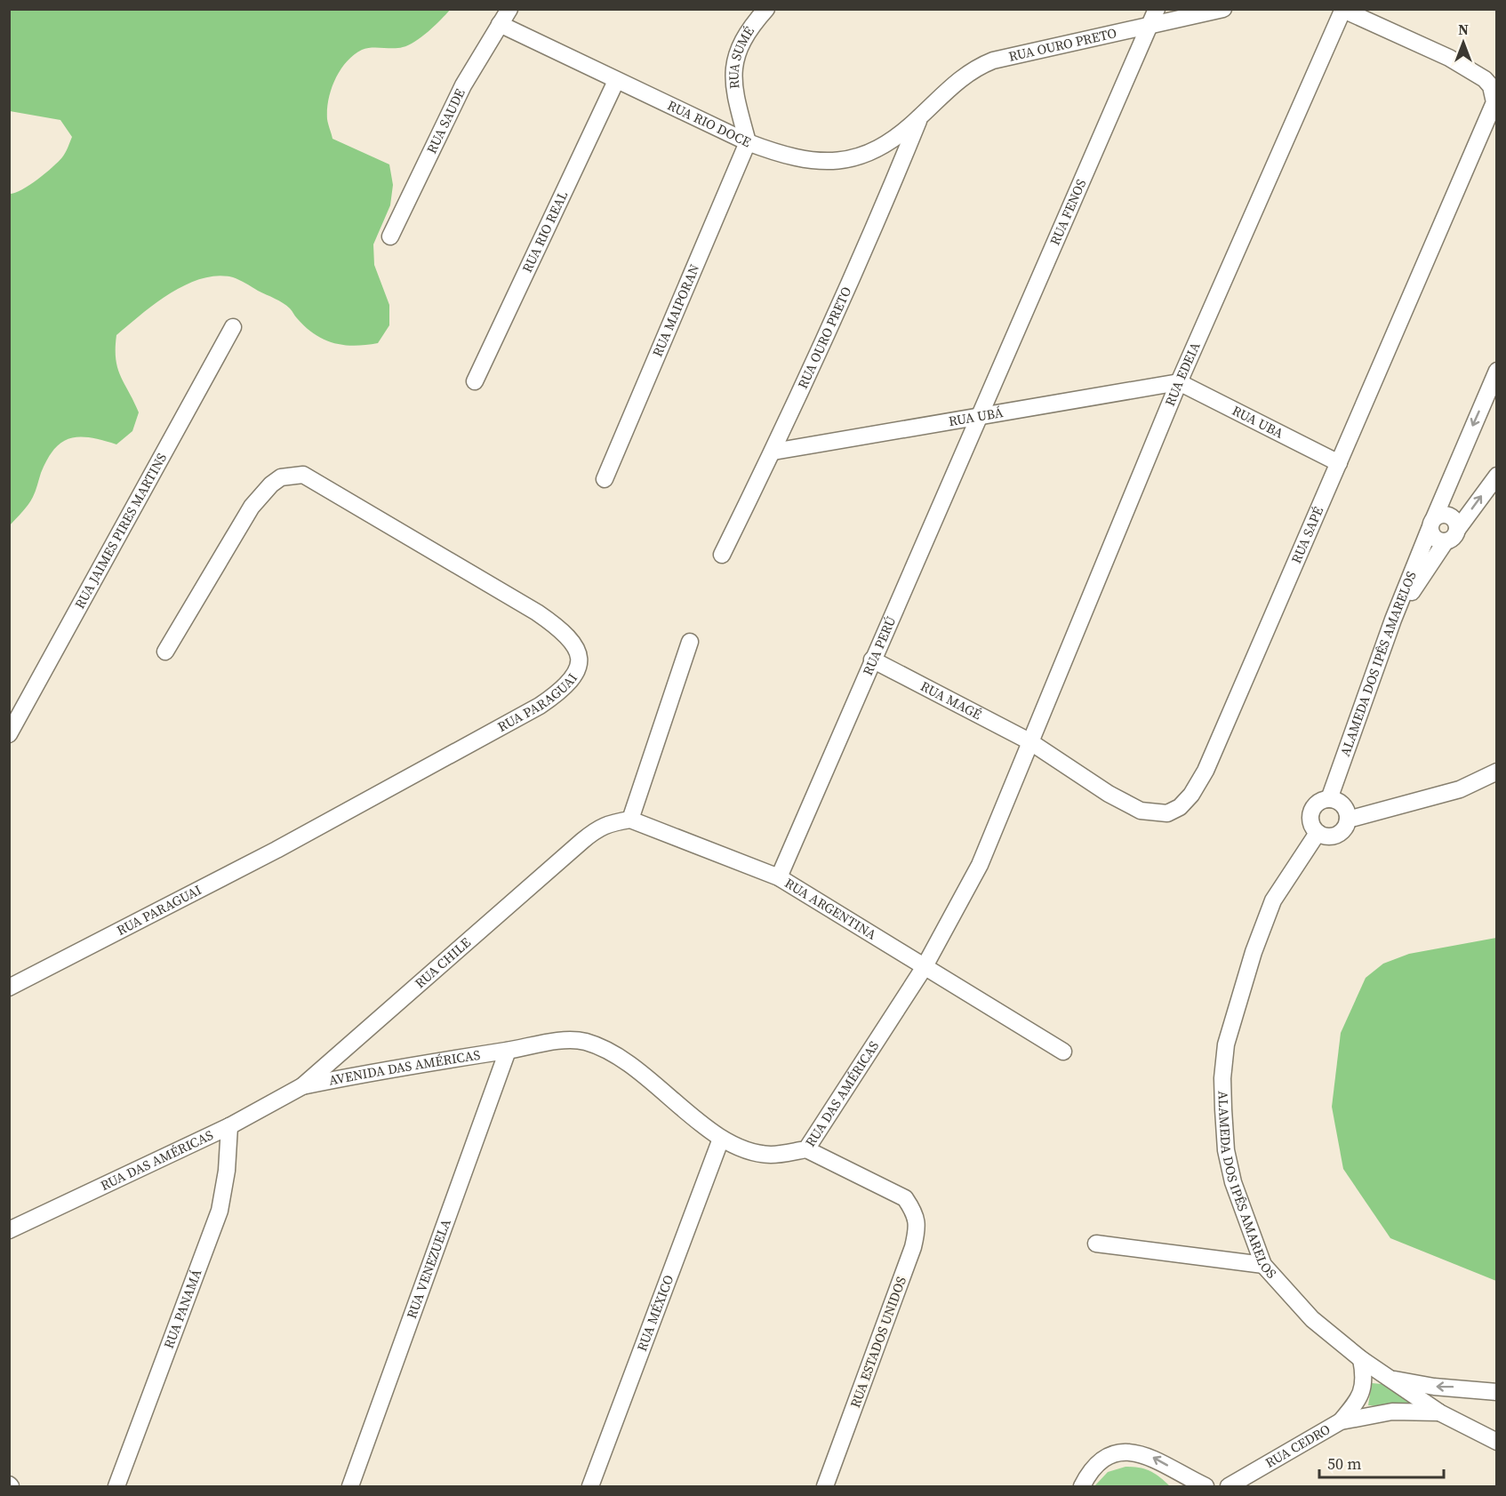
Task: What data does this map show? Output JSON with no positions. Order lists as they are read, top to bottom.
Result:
{
  "streets": {
    "street": [
      "RUA OURO PRETO",
      "RUA SUMÉ",
      "RUA SAUDE",
      "RUA RIO DOCE",
      "RUA FENOS",
      "RUA RIO REAL",
      "RUA MAIPORAN",
      "RUA EDEIA",
      "RUA UBÁ",
      "RUA UBA",
      "RUA JAIMES PIRES MARTINS",
      "RUA SAPÉ",
      "RUA PERÚ",
      "ALAMEDA DOS IPÊS AMARELOS",
      "RUA PARAGUAI",
      "RUA MAGÉ",
      "RUA ARGENTINA",
      "RUA CHILE",
      "AVENIDA DAS AMÉRICAS",
      "RUA DAS AMÉRICAS",
      "RUA VENEZUELA",
      "RUA PANAMÁ",
      "RUA MÉXICO",
      "RUA ESTADOS UNIDOS",
      "RUA CEDRO"
    ]
  },
  "crossings": [
    ["RUA OURO PRETO", "RUA RIO DOCE"],
    ["RUA OURO PRETO", "RUA FENOS"],
    ["RUA OURO PRETO", "RUA UBÁ"],
    ["RUA SUMÉ", "RUA RIO DOCE"],
    ["RUA SUMÉ", "RUA MAIPORAN"],
    ["RUA SAUDE", "RUA RIO DOCE"],
    ["RUA RIO DOCE", "RUA RIO REAL"],
    ["RUA RIO DOCE", "RUA MAIPORAN"],
    ["RUA FENOS", "RUA UBÁ"],
    ["RUA FENOS", "RUA PERÚ"],
    ["RUA EDEIA", "RUA UBÁ"],
    ["RUA EDEIA", "RUA UBA"],
    ["RUA EDEIA", "RUA SAPÉ"],
    ["RUA EDEIA", "RUA MAGÉ"],
    ["RUA EDEIA", "RUA DAS AMÉRICAS"],
    ["RUA UBÁ", "RUA UBA"],
    ["RUA UBÁ", "RUA PERÚ"],
    ["RUA UBA", "RUA SAPÉ"],
    ["RUA SAPÉ", "RUA MAGÉ"],
    ["RUA SAPÉ", "RUA DAS AMÉRICAS"],
    ["RUA PERÚ", "RUA MAGÉ"],
    ["RUA PERÚ", "RUA ARGENTINA"],
    ["ALAMEDA DOS IPÊS AMARELOS", "RUA CEDRO"],
    ["RUA MAGÉ", "RUA DAS AMÉRICAS"],
    ["RUA ARGENTINA", "RUA CHILE"],
    ["RUA ARGENTINA", "RUA DAS AMÉRICAS"],
    ["RUA CHILE", "AVENIDA DAS AMÉRICAS"],
    ["RUA CHILE", "RUA DAS AMÉRICAS"],
    ["AVENIDA DAS AMÉRICAS", "RUA DAS AMÉRICAS"],
    ["AVENIDA DAS AMÉRICAS", "RUA VENEZUELA"],
    ["RUA DAS AMÉRICAS", "RUA VENEZUELA"],
    ["RUA DAS AMÉRICAS", "RUA PANAMÁ"],
    ["RUA DAS AMÉRICAS", "RUA MÉXICO"],
    ["RUA DAS AMÉRICAS", "RUA ESTADOS UNIDOS"]
  ],
  "scale_bar": "50 m",
  "north": "top"
}
